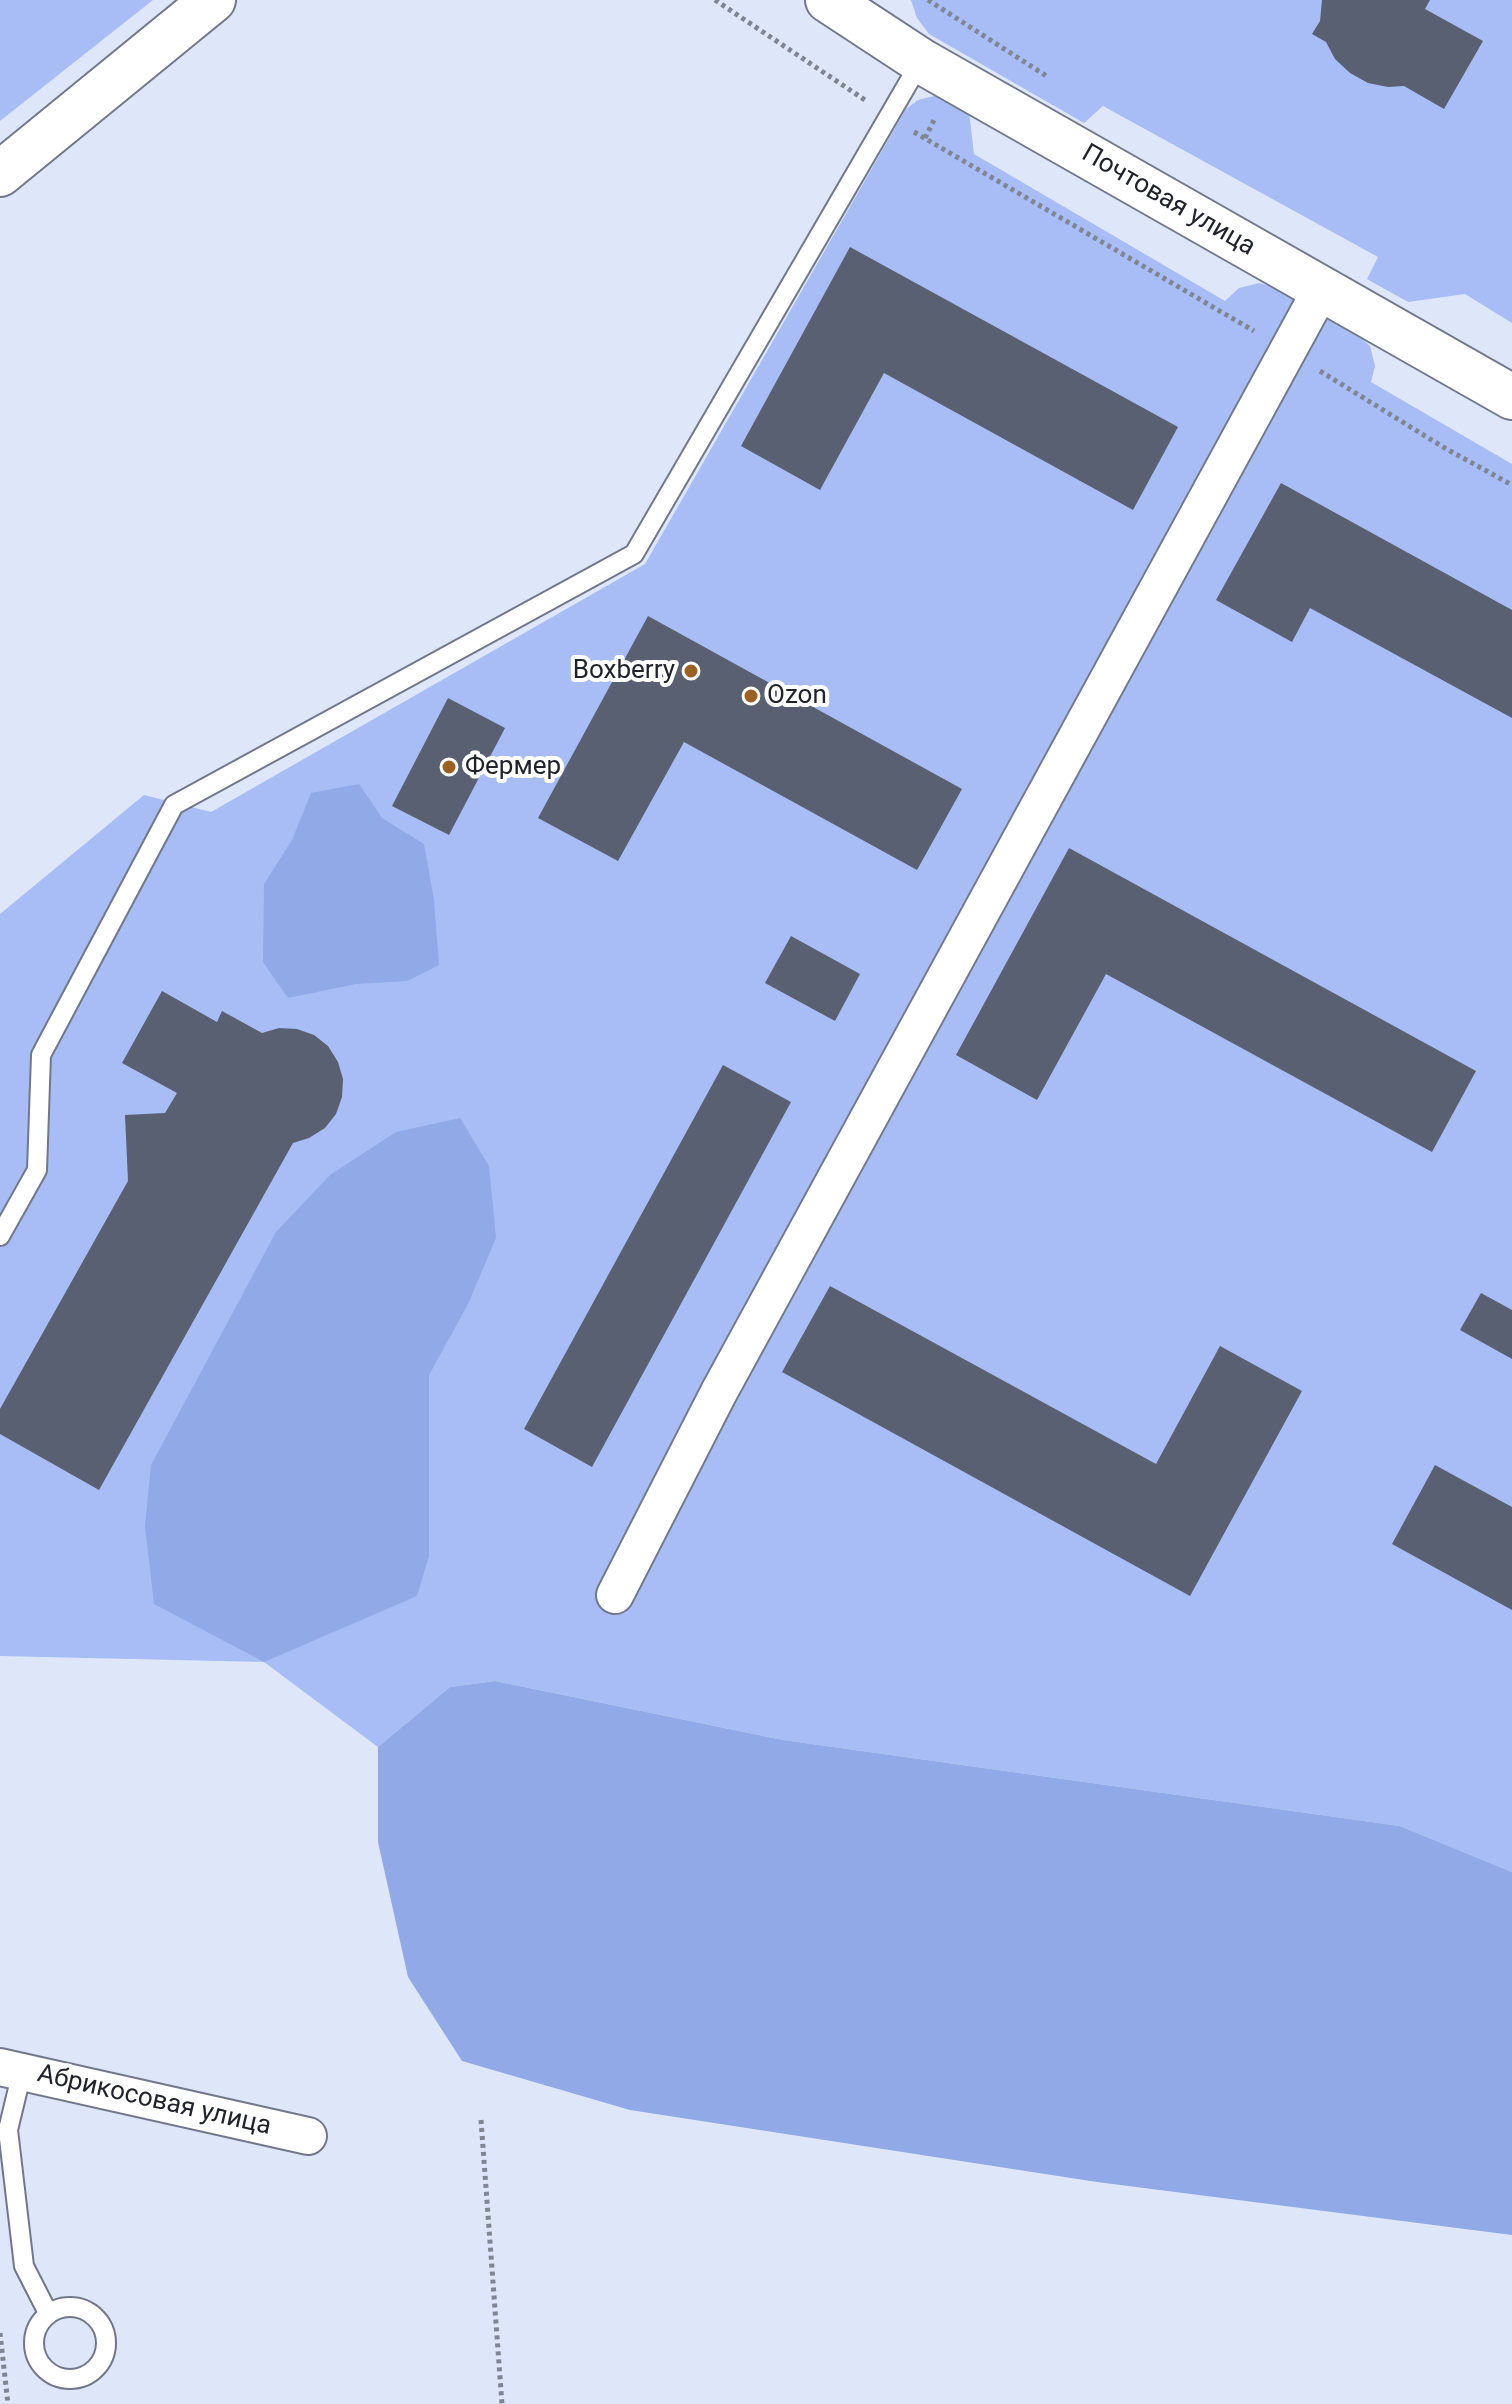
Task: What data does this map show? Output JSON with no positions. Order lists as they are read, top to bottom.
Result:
{
  "streets": {
    "street": ["Почтовая улица", "Абрикосовая улица"]
  },
  "places": ["Boxberry", "Ozon", "Фермер"]
}
